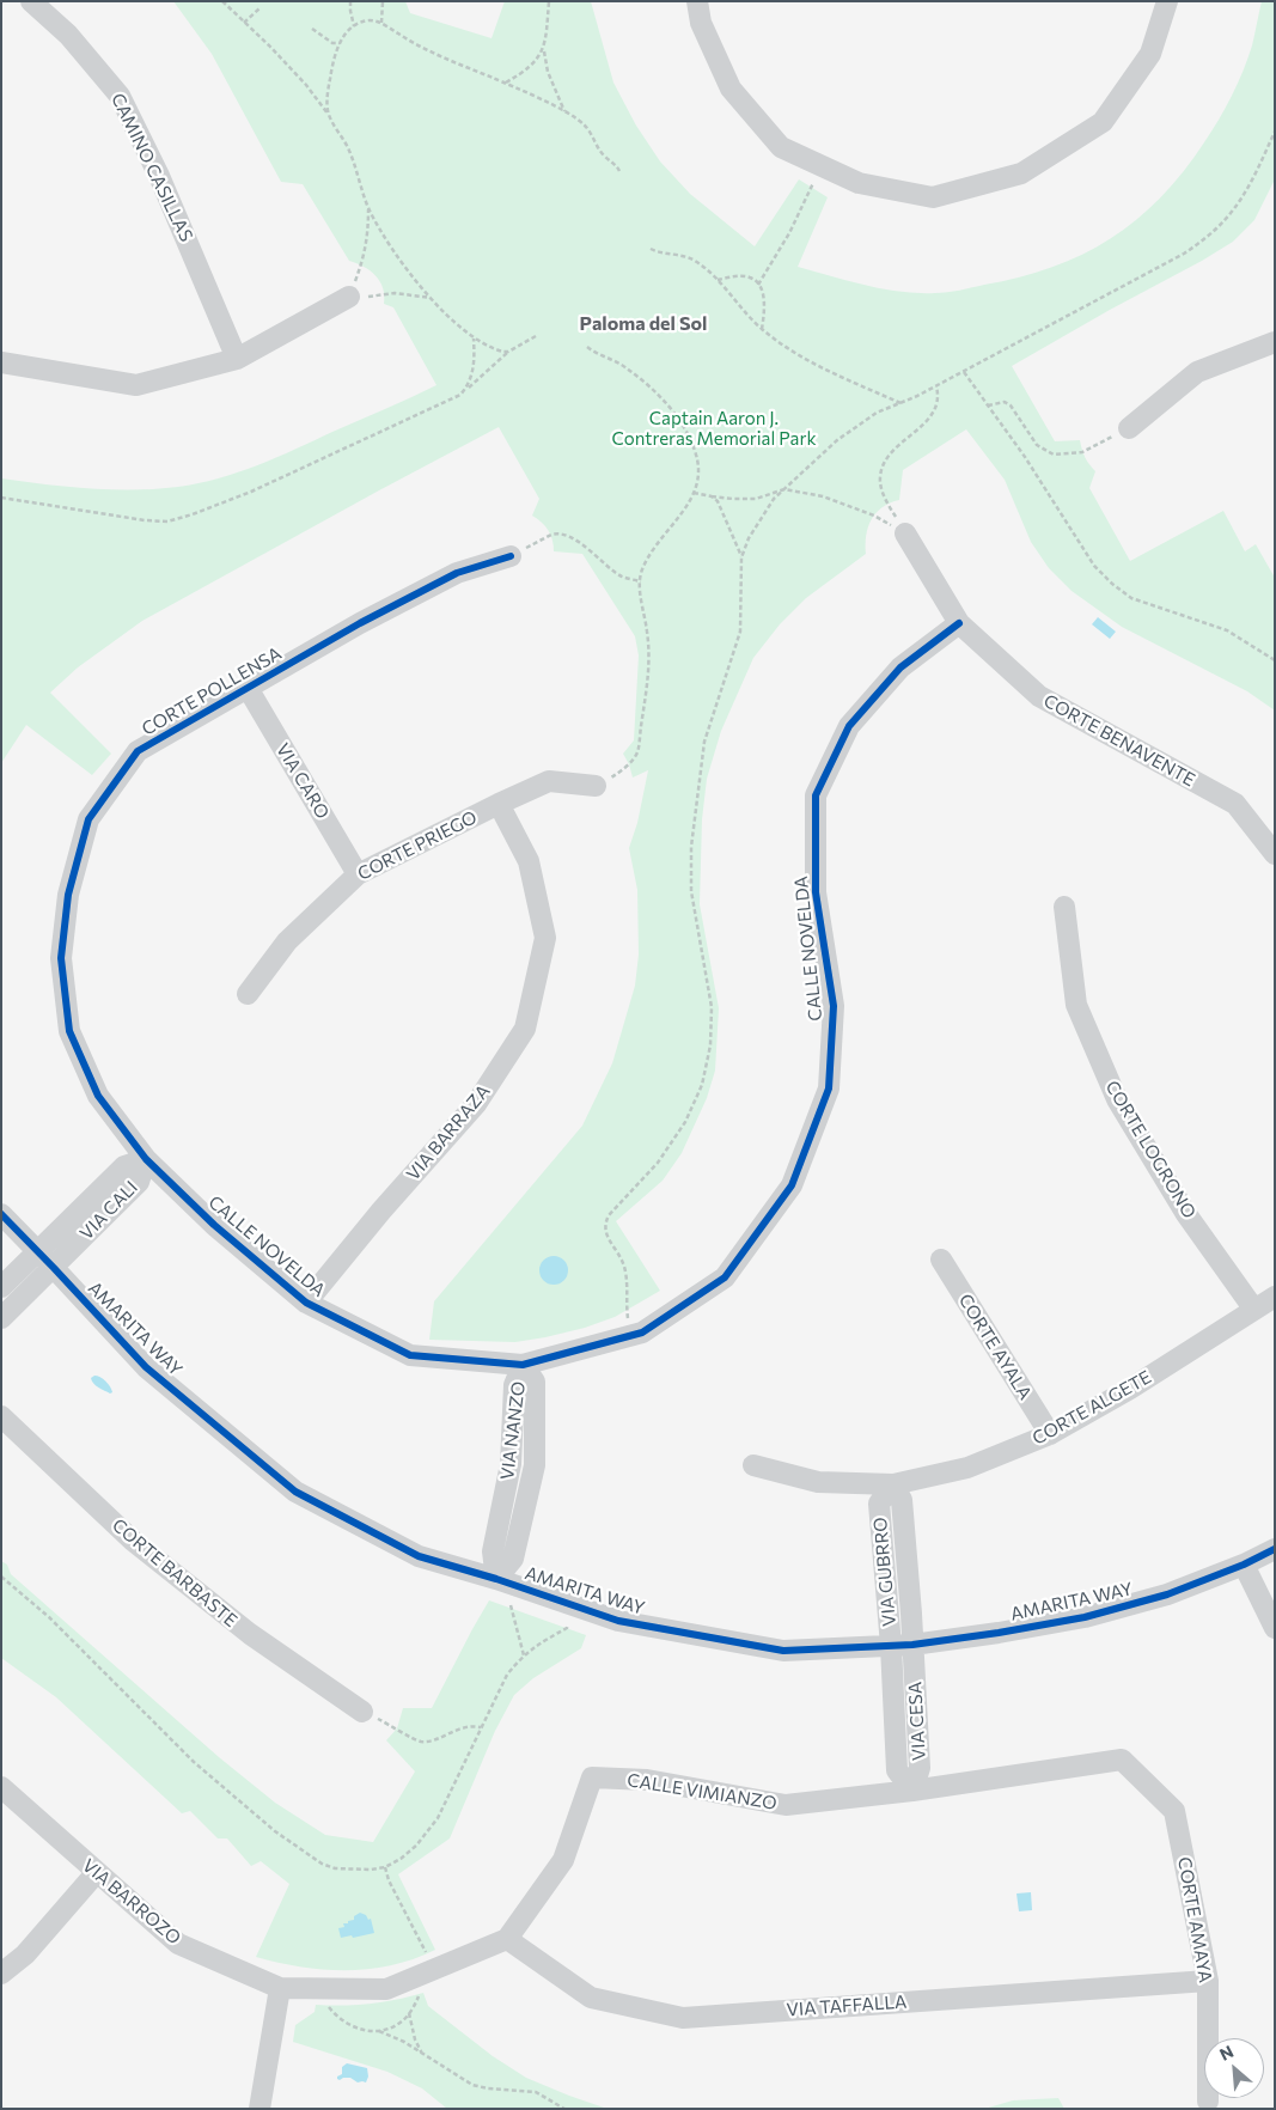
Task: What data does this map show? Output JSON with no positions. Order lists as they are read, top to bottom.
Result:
{
  "streets": {
    "street": [
      "CAMINO CASILLAS",
      "CORTE POLLENSA",
      "CORTE BENAVENTE",
      "VIA CARO",
      "CORTE PRIEGO",
      "CALLE NOVELDA",
      "VIA BARRAZA",
      "CORTE LOGRONO",
      "VIA CALI",
      "AMARITA WAY",
      "CORTE AYALA",
      "CORTE ALGETE",
      "VIA NANZO",
      "VIA GUBRRO",
      "CORTE BARBASTE",
      "VIA CESA",
      "CALLE VIMIANZO",
      "VIA BARROZO",
      "CORTE AMAYA",
      "VIA TAFFALLA"
    ]
  },
  "crossings": [
    ["CORTE POLLENSA", "VIA CARO"],
    ["CORTE POLLENSA", "CALLE NOVELDA"],
    ["CORTE POLLENSA", "VIA CALI"],
    ["CORTE BENAVENTE", "CALLE NOVELDA"],
    ["VIA CARO", "CORTE PRIEGO"],
    ["CORTE PRIEGO", "VIA BARRAZA"],
    ["CALLE NOVELDA", "VIA BARRAZA"],
    ["CALLE NOVELDA", "VIA CALI"],
    ["CALLE NOVELDA", "VIA NANZO"],
    ["CORTE LOGRONO", "CORTE ALGETE"],
    ["VIA CALI", "AMARITA WAY"],
    ["AMARITA WAY", "VIA NANZO"],
    ["AMARITA WAY", "VIA GUBRRO"],
    ["AMARITA WAY", "VIA CESA"],
    ["CORTE AYALA", "CORTE ALGETE"],
    ["CORTE ALGETE", "VIA GUBRRO"],
    ["VIA GUBRRO", "VIA CESA"],
    ["VIA CESA", "CALLE VIMIANZO"],
    ["CALLE VIMIANZO", "CORTE AMAYA"],
    ["CALLE VIMIANZO", "VIA TAFFALLA"],
    ["CORTE AMAYA", "VIA TAFFALLA"]
  ],
  "districts": ["Paloma del Sol"],
  "parks": ["Captain Aaron J. Contreras Memorial Park"],
  "north": "top left"
}
